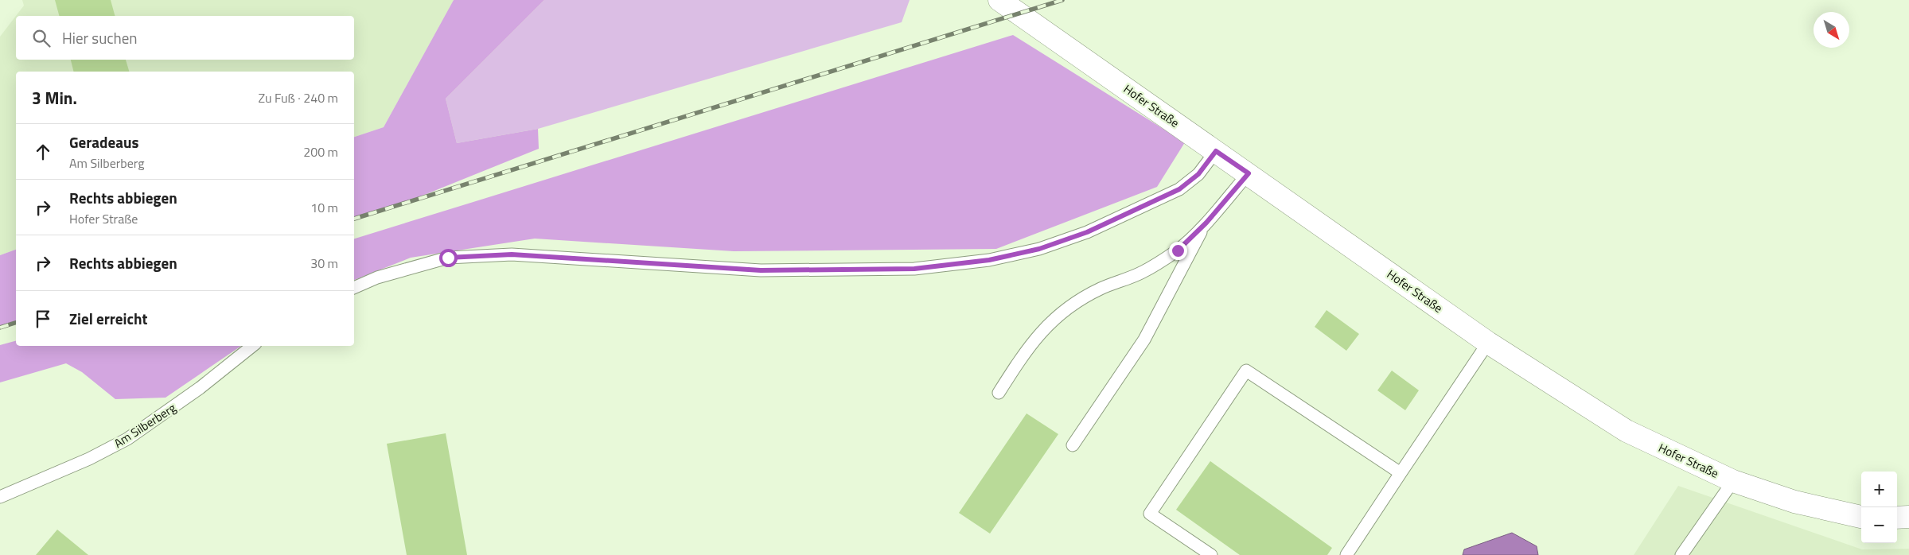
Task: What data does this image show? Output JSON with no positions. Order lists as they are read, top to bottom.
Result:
{
  "streets": {
    "street": ["Hofer Straße"],
    "lane": ["Am Silberberg"]
  },
  "north": "bottom right",
  "page": {
    "search": "Hier suchen",
    "heading": ["3 Min.", "Zu Fuß · 240 m"],
    "list": [
      ["Geradeaus", "Am Silberberg", "200 m"],
      ["Rechts abbiegen", "Hofer Straße", "10 m"],
      ["Rechts abbiegen", "30 m"],
      "Ziel erreicht"
    ],
    "map_buttons": ["+", "−"]
  }
}
